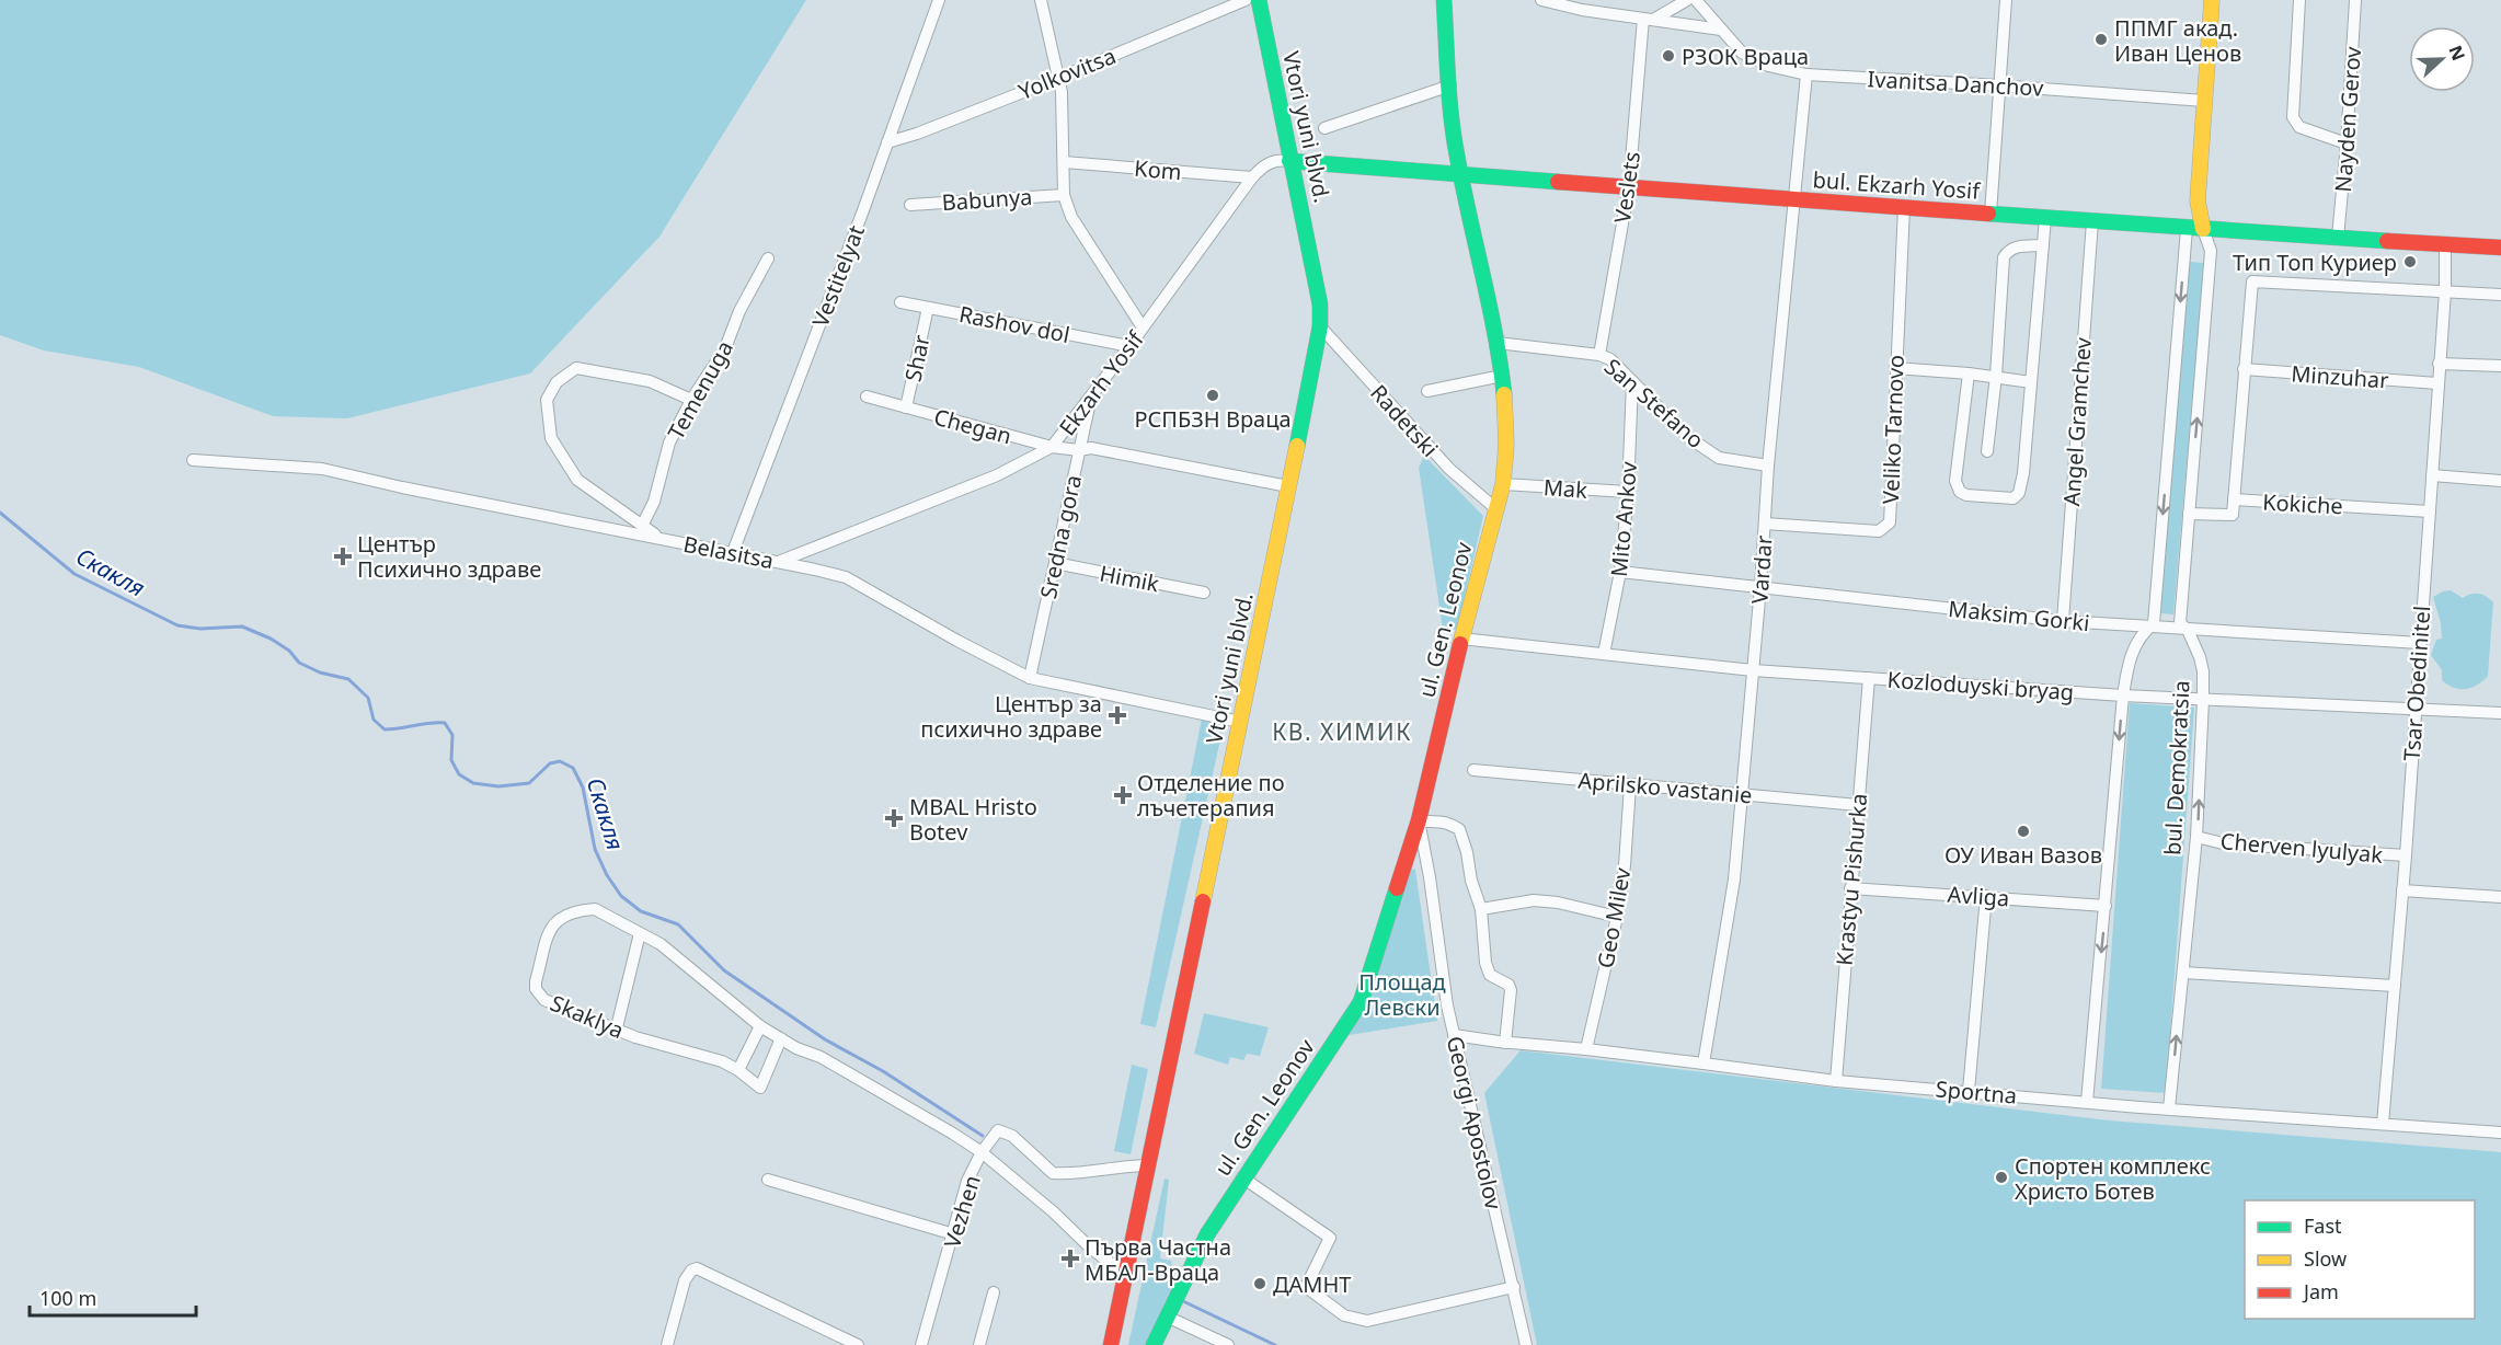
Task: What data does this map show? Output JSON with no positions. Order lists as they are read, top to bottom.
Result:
{
  "streets": {
    "street": [
      "Yolkovitsa",
      "Ivanitsa Danchov",
      "Nayden Gerov",
      "Vtori yuni blvd.",
      "Kom",
      "bul. Ekzarh Yosif",
      "Veslets",
      "Babunya",
      "Vestitelyat",
      "Rashov dol",
      "Shar",
      "Minzuhar",
      "Ekzarh Yosif",
      "Temenuga",
      "San Stefano",
      "Radetski",
      "Angel Gramchev",
      "Chegan",
      "Veliko Tarnovo",
      "Mak",
      "Kokiche",
      "Mito Ankov",
      "Sredna gora",
      "Belasitsa",
      "Vardar",
      "Himik",
      "Maksim Gorki",
      "ul. Gen. Leonov",
      "Tsar Obedinitel",
      "Kozloduyski bryag",
      "bul. Demokratsia",
      "Aprilsko vastanie",
      "Cherven lyulyak",
      "Krastyu Pishurka",
      "Avliga",
      "Geo Milev",
      "Skaklya",
      "Sportna",
      "Georgi Apostolov",
      "Vezhen"
    ]
  },
  "crossings": [
    ["Yolkovitsa", "Vestitelyat"],
    ["Ivanitsa Danchov", "Vardar"],
    ["Ivanitsa Danchov", "bul. Demokratsia"],
    ["Nayden Gerov", "bul. Ekzarh Yosif"],
    ["Vtori yuni blvd.", "bul. Ekzarh Yosif"],
    ["Vtori yuni blvd.", "Ekzarh Yosif"],
    ["Vtori yuni blvd.", "Radetski"],
    ["Vtori yuni blvd.", "Chegan"],
    ["Vtori yuni blvd.", "Belasitsa"],
    ["Vtori yuni blvd.", "Skaklya"],
    ["Vtori yuni blvd.", "Vezhen"],
    ["Kom", "Ekzarh Yosif"],
    ["bul. Ekzarh Yosif", "Veslets"],
    ["bul. Ekzarh Yosif", "Ekzarh Yosif"],
    ["bul. Ekzarh Yosif", "Angel Gramchev"],
    ["bul. Ekzarh Yosif", "Veliko Tarnovo"],
    ["bul. Ekzarh Yosif", "Vardar"],
    ["bul. Ekzarh Yosif", "ul. Gen. Leonov"],
    ["bul. Ekzarh Yosif", "Tsar Obedinitel"],
    ["bul. Ekzarh Yosif", "bul. Demokratsia"],
    ["Veslets", "San Stefano"],
    ["Vestitelyat", "Belasitsa"],
    ["Rashov dol", "Shar"],
    ["Rashov dol", "Ekzarh Yosif"],
    ["Shar", "Chegan"],
    ["Minzuhar", "Tsar Obedinitel"],
    ["Ekzarh Yosif", "Chegan"],
    ["Ekzarh Yosif", "Sredna gora"],
    ["Ekzarh Yosif", "Belasitsa"],
    ["San Stefano", "Mito Ankov"],
    ["San Stefano", "Vardar"],
    ["San Stefano", "ul. Gen. Leonov"],
    ["Radetski", "ul. Gen. Leonov"],
    ["Angel Gramchev", "Maksim Gorki"],
    ["Chegan", "Sredna gora"],
    ["Veliko Tarnovo", "Vardar"],
    ["Mak", "Mito Ankov"],
    ["Mak", "ul. Gen. Leonov"],
    ["Kokiche", "Tsar Obedinitel"],
    ["Kokiche", "bul. Demokratsia"],
    ["Mito Ankov", "Maksim Gorki"],
    ["Mito Ankov", "Kozloduyski bryag"],
    ["Sredna gora", "Belasitsa"],
    ["Sredna gora", "Himik"],
    ["Vardar", "Maksim Gorki"],
    ["Vardar", "Kozloduyski bryag"],
    ["Vardar", "Aprilsko vastanie"],
    ["Vardar", "Sportna"],
    ["Maksim Gorki", "Tsar Obedinitel"],
    ["Maksim Gorki", "bul. Demokratsia"],
    ["ul. Gen. Leonov", "Kozloduyski bryag"],
    ["ul. Gen. Leonov", "Georgi Apostolov"],
    ["Tsar Obedinitel", "Kozloduyski bryag"],
    ["Tsar Obedinitel", "Cherven lyulyak"],
    ["Tsar Obedinitel", "Sportna"],
    ["Kozloduyski bryag", "bul. Demokratsia"],
    ["Kozloduyski bryag", "Krastyu Pishurka"],
    ["bul. Demokratsia", "Cherven lyulyak"],
    ["bul. Demokratsia", "Avliga"],
    ["bul. Demokratsia", "Sportna"],
    ["Aprilsko vastanie", "Krastyu Pishurka"],
    ["Aprilsko vastanie", "Geo Milev"],
    ["Krastyu Pishurka", "Avliga"],
    ["Krastyu Pishurka", "Sportna"],
    ["Geo Milev", "Sportna"],
    ["Skaklya", "Vezhen"],
    ["Sportna", "Georgi Apostolov"]
  ],
  "districts": ["КВ. ХИМИК"],
  "water": ["Скакля"],
  "parks": ["Площад Левски"],
  "places": {
    "other": [
      "ППМГ акад. Иван Ценов",
      "РЗОК Враца",
      "Тип Топ Куриер",
      "РСПБЗН Враца",
      "ОУ Иван Вазов",
      "Спортен комплекс Христо Ботев",
      "ДАМНТ"
    ],
    "health": [
      "Център Психично здраве",
      "Център за психично здраве",
      "Отделение по лъчетерапия",
      "MBAL Hristo Botev",
      "Първа Частна МБАЛ-Враца"
    ]
  },
  "legend": ["Fast", "Slow", "Jam"],
  "scale_bar": "100 m",
  "north": "right"
}
